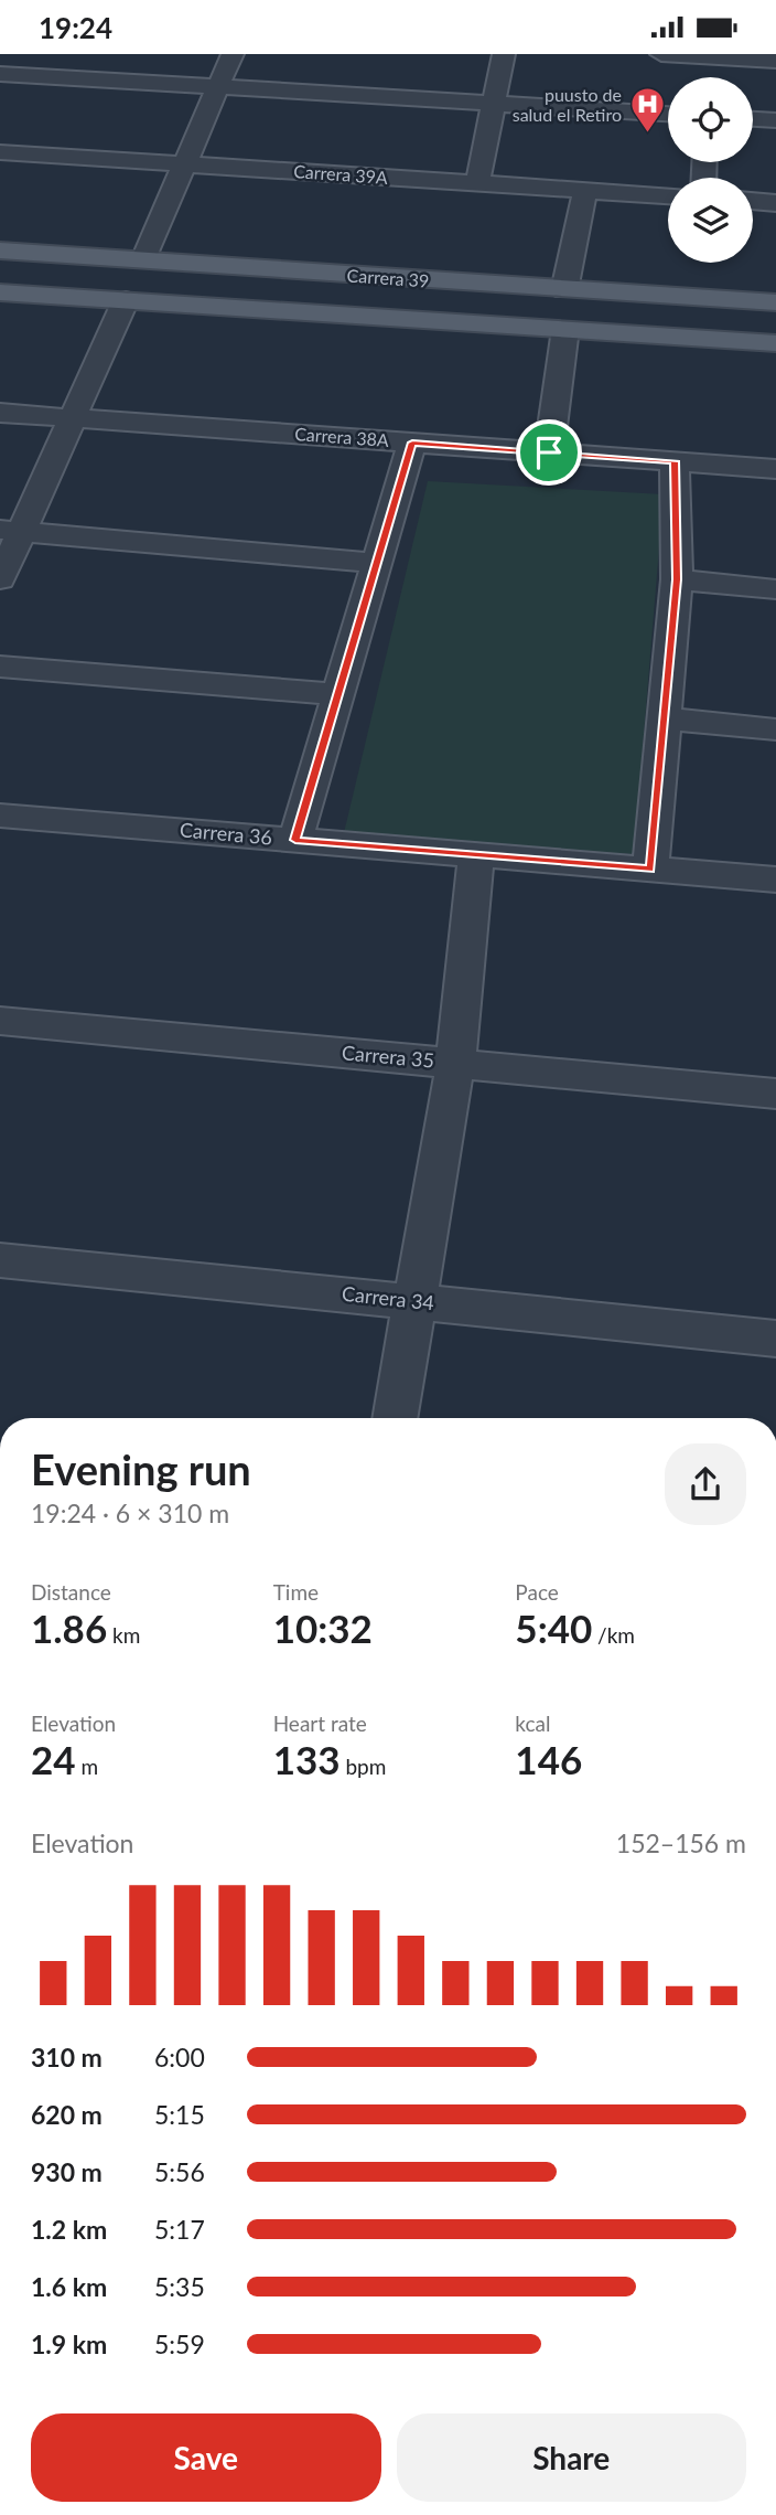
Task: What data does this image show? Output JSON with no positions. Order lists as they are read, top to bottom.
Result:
{
  "streets": {
    "main road": ["Carrera 39"],
    "street": [
      "Carrera 39A",
      "Carrera 38A",
      "Carrera 36",
      "Carrera 35",
      "Carrera 34"
    ]
  },
  "places": {
    "hospital": ["puusto de salud el Retiro"]
  },
  "page": {
    "status": "19:24",
    "heading": ["Evening run", "19:24 · 6 × 310 m"],
    "stats": [
      ["Distance", "1.86 km"],
      ["Time", "10:32"],
      ["Pace", "5:40 /km"],
      ["Elevation", "24 m"],
      ["Heart rate", "133 bpm"],
      ["kcal", "146"]
    ],
    "chart": ["Elevation", "152–156 m"],
    "list": [
      {
        "name": "310 m",
        "note": "6:00"
      },
      {
        "name": "620 m",
        "note": "5:15"
      },
      {
        "name": "930 m",
        "note": "5:56"
      },
      {
        "name": "1.2 km",
        "note": "5:17"
      },
      {
        "name": "1.6 km",
        "note": "5:35"
      },
      {
        "name": "1.9 km",
        "note": "5:59"
      }
    ],
    "buttons": ["Save", "Share"]
  }
}
